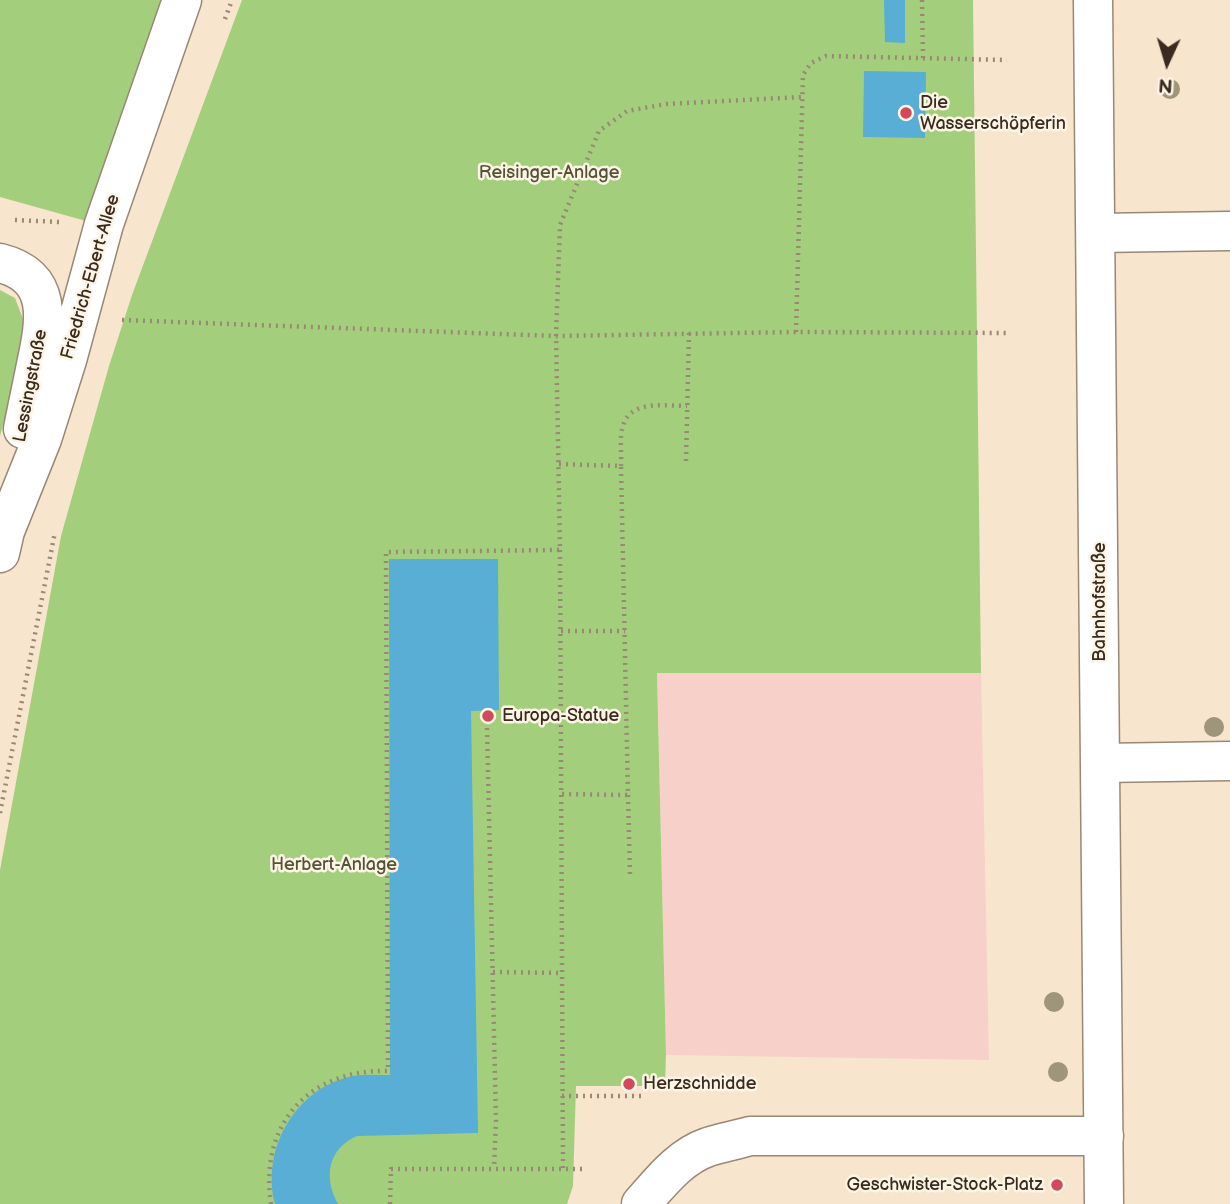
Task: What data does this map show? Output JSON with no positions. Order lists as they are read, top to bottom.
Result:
{
  "streets": {
    "street": ["Friedrich-Ebert-Allee", "Lessingstraße", "Bahnhofstraße"]
  },
  "crossings": [
    ["Friedrich-Ebert-Allee", "Lessingstraße"]
  ],
  "parks": ["Reisinger-Anlage", "Herbert-Anlage"],
  "places": [
    "Die Wasserschöpferin",
    "Europa-Statue",
    "Herzschnidde",
    "Geschwister-Stock-Platz"
  ],
  "north": "bottom"
}
